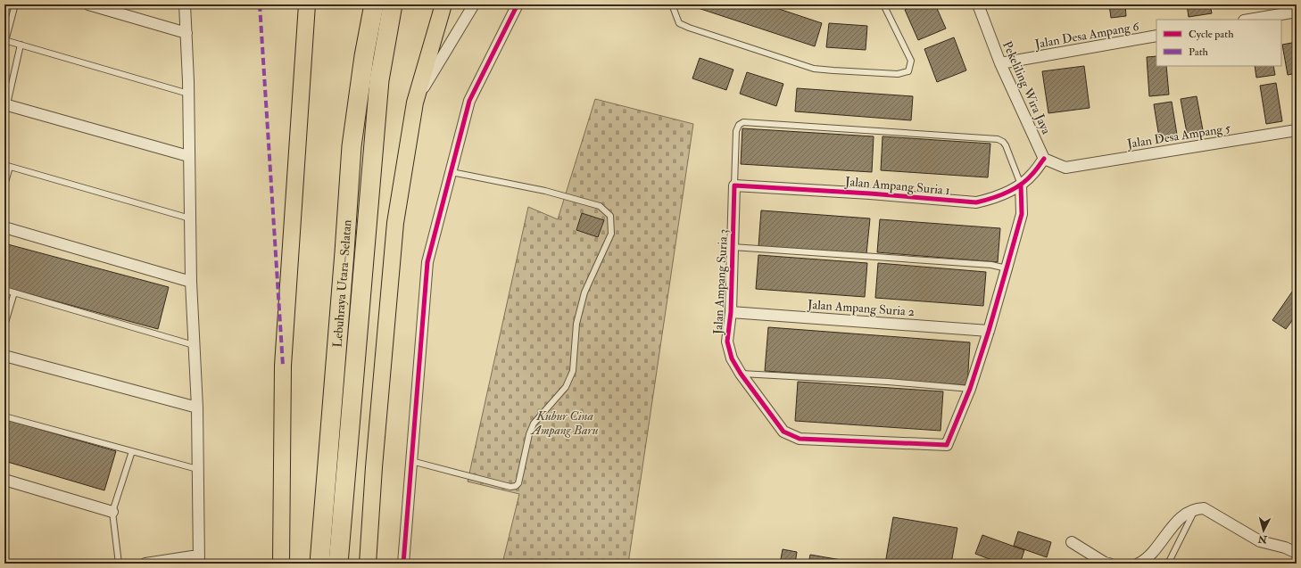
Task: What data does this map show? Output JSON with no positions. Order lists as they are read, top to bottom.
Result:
{
  "streets": {
    "highway": ["Lebuhraya Utara–Selatan"],
    "street": [
      "Jalan Desa Ampang 6",
      "Pekeliling Wira Jaya",
      "Jalan Desa Ampang 5",
      "Jalan Ampang Suria 1",
      "Jalan Ampang Suria 3",
      "Jalan Ampang Suria 2"
    ]
  },
  "crossings": [
    ["Jalan Desa Ampang 6", "Pekeliling Wira Jaya"],
    ["Pekeliling Wira Jaya", "Jalan Desa Ampang 5"],
    ["Pekeliling Wira Jaya", "Jalan Ampang Suria 1"],
    ["Jalan Desa Ampang 5", "Jalan Ampang Suria 1"],
    ["Jalan Ampang Suria 1", "Jalan Ampang Suria 3"],
    ["Jalan Ampang Suria 3", "Jalan Ampang Suria 2"]
  ],
  "parks": ["Kubur Cina Ampang Baru"],
  "legend": ["Cycle path", "Path"],
  "north": "bottom"
}
